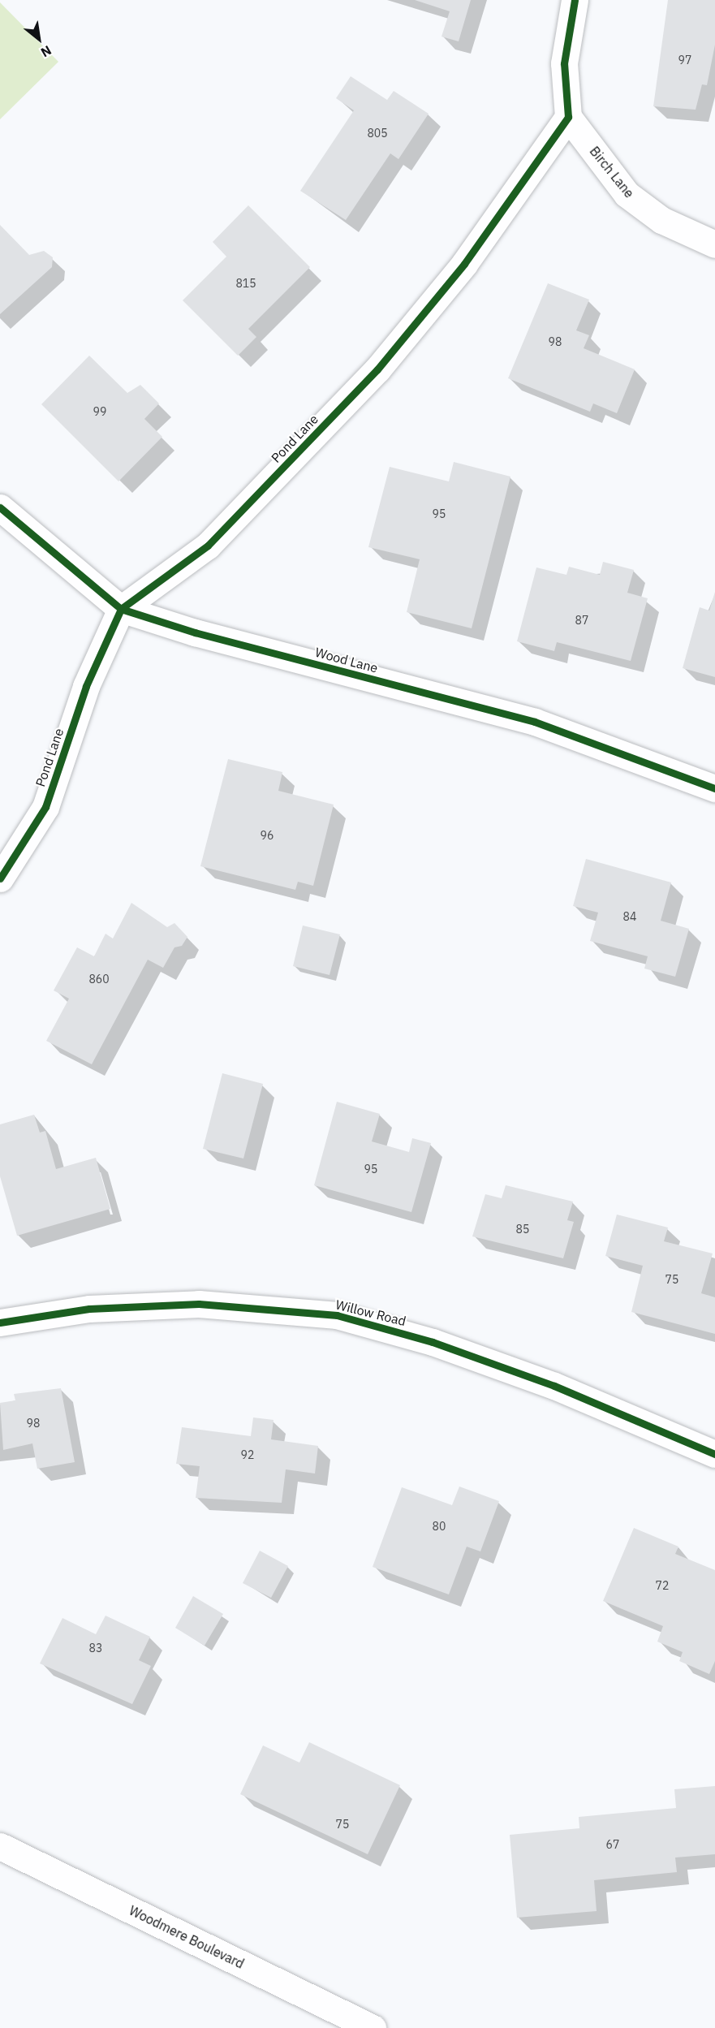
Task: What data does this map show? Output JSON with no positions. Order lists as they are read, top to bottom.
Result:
{
  "streets": {
    "street": [
      "Birch Lane",
      "Pond Lane",
      "Wood Lane",
      "Willow Road",
      "Woodmere Boulevard"
    ]
  },
  "crossings": [
    ["Birch Lane", "Pond Lane"],
    ["Pond Lane", "Wood Lane"]
  ],
  "house_numbers": [
    "97",
    "805",
    "815",
    "98",
    "99",
    "95",
    "87",
    "96",
    "84",
    "860",
    "95",
    "85",
    "75",
    "98",
    "92",
    "80",
    "72",
    "83",
    "75",
    "67"
  ],
  "north": "bottom right"
}
